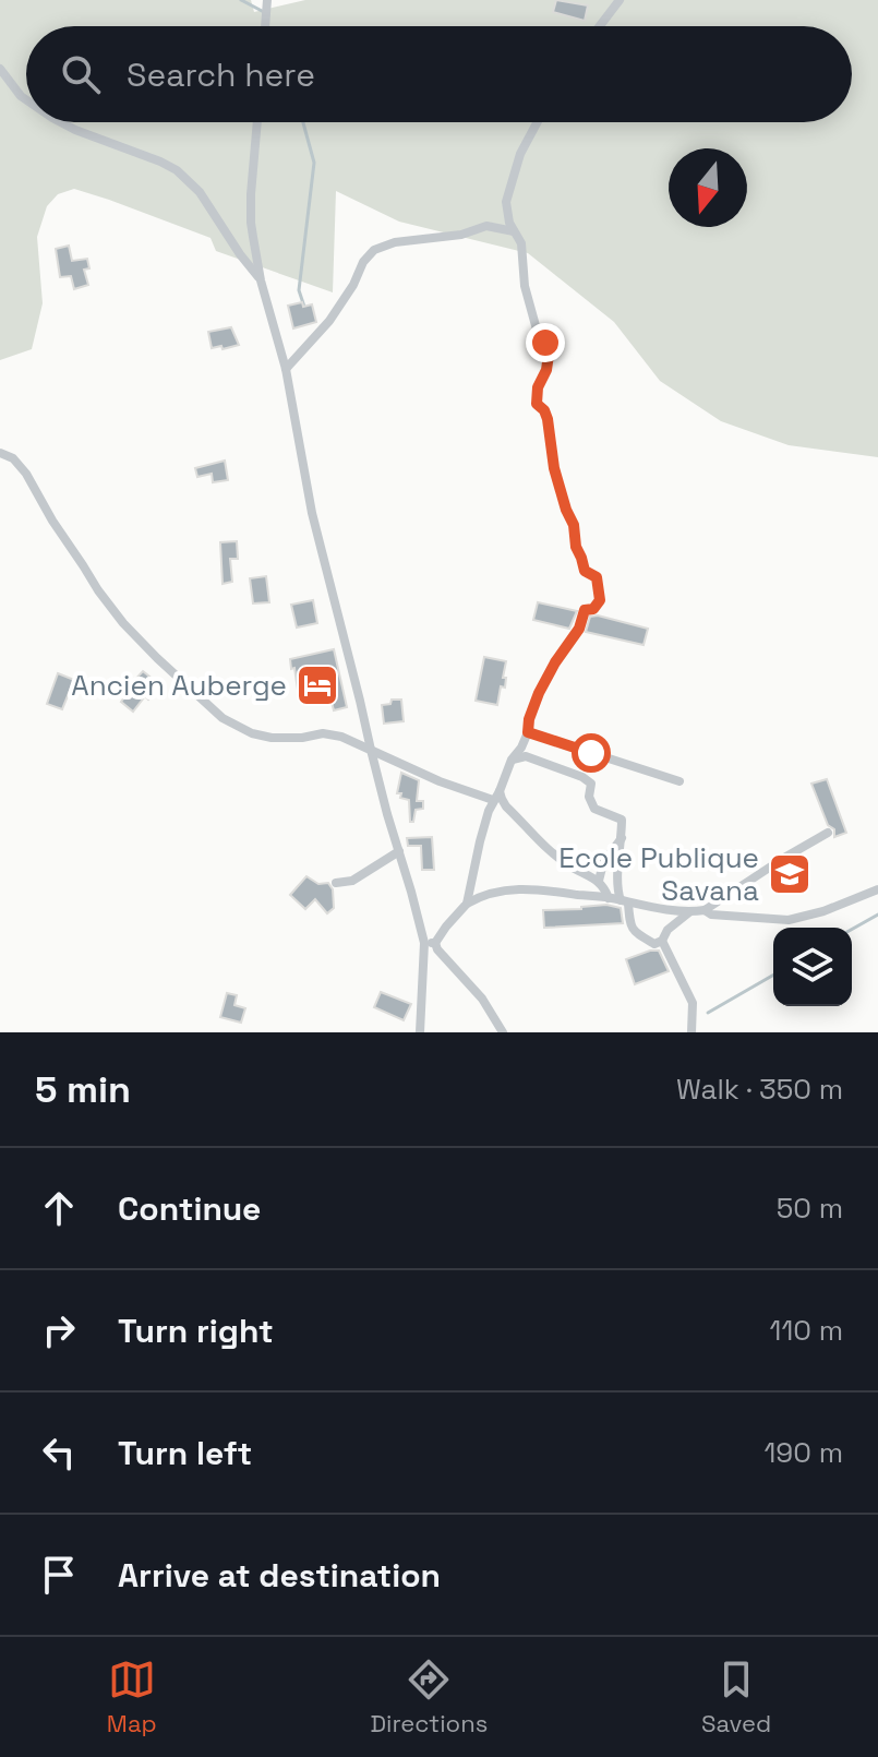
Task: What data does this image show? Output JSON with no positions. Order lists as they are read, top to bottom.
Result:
{
  "places": {
    "hotel": ["Ancien Auberge"],
    "school or university": ["Ecole Publique Savana"]
  },
  "north": "bottom",
  "page": {
    "search": "Search here",
    "heading": ["5 min", "Walk · 350 m"],
    "list": [
      ["Continue", "50 m"],
      ["Turn right", "110 m"],
      ["Turn left", "190 m"],
      "Arrive at destination"
    ],
    "nav": ["Map", "Directions", "Saved"]
  }
}
